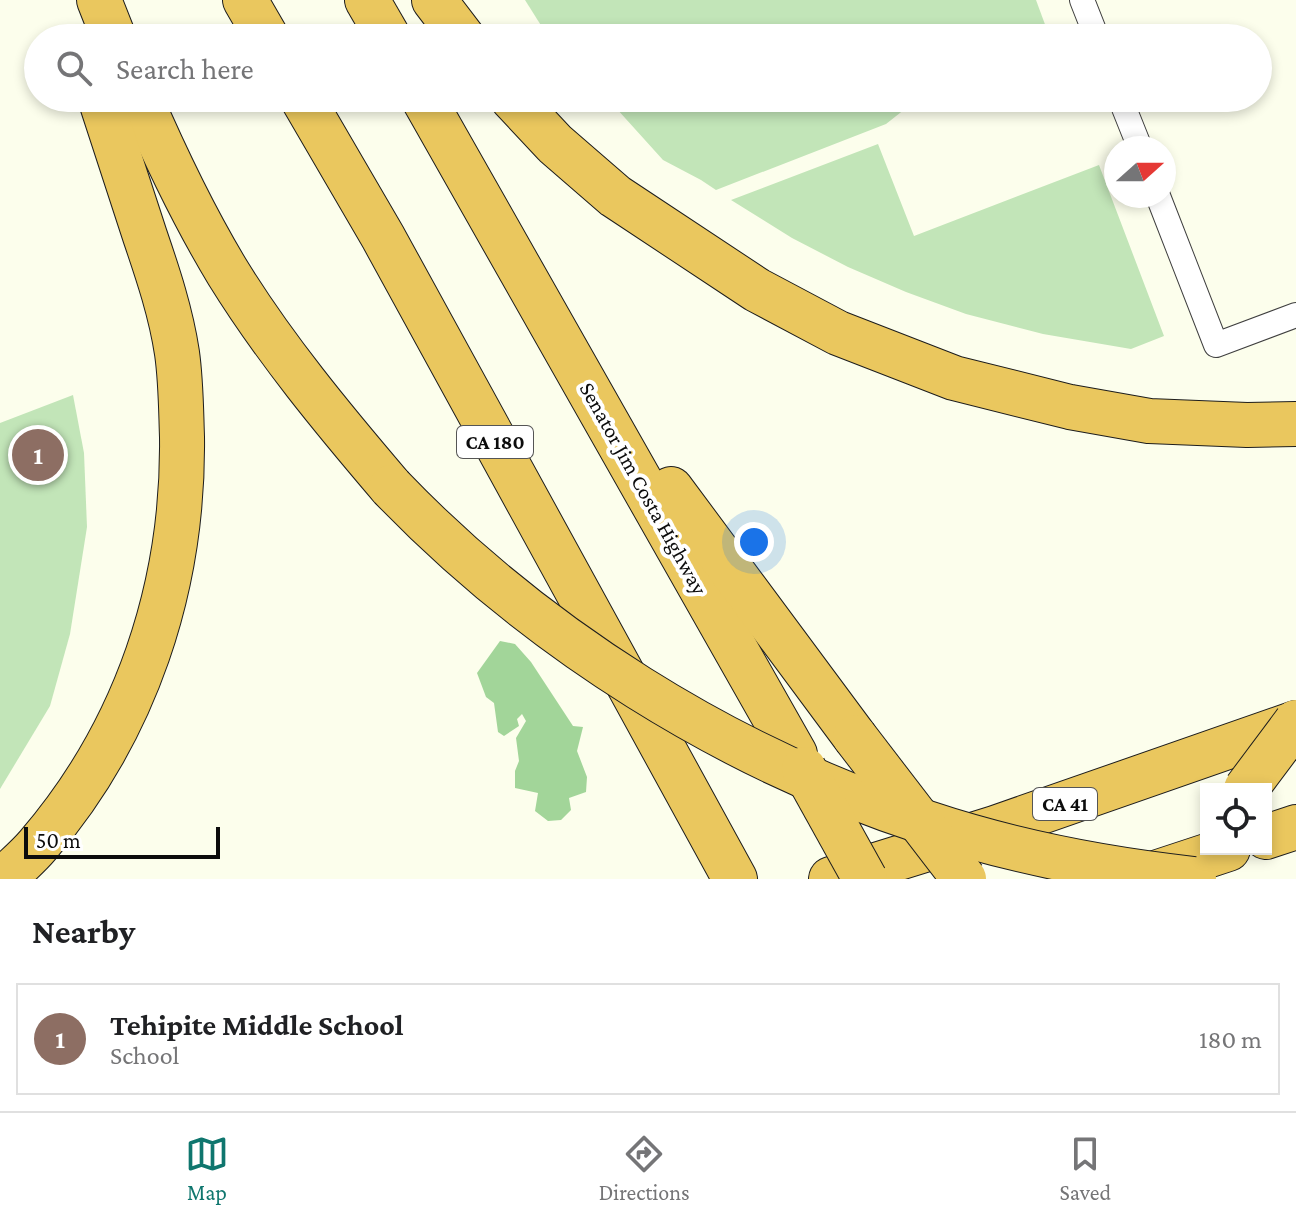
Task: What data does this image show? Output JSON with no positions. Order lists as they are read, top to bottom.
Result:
{
  "streets": {
    "highway": ["CA 180", "Senator Jim Costa Highway", "CA 41"]
  },
  "scale_bar": "50 m",
  "north": "right",
  "page": {
    "search": "Search here",
    "pins": "1",
    "scale": "50 m",
    "heading": "Nearby",
    "list": [
      {
        "mark": "1",
        "name": "Tehipite Middle School",
        "note": "School",
        "value": "180 m"
      }
    ],
    "nav": ["Map", "Directions", "Saved"]
  }
}
